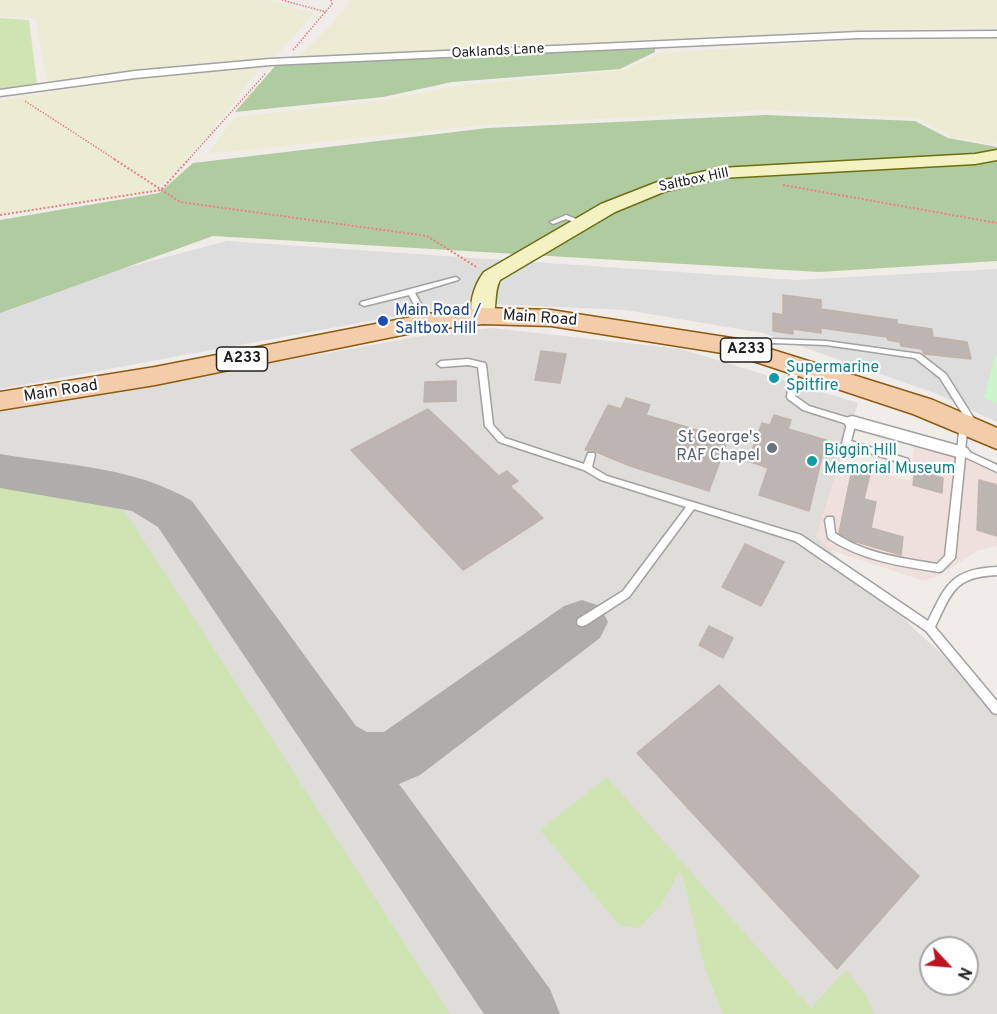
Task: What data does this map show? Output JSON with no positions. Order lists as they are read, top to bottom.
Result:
{
  "streets": {
    "main road": ["Main Road", "A233"],
    "street": ["Oaklands Lane", "Saltbox Hill"]
  },
  "places": [
    "Main Road / Saltbox Hill",
    "Supermarine Spitfire",
    "St George's RAF Chapel",
    "Biggin Hill Memorial Museum"
  ],
  "north": "bottom right"
}
